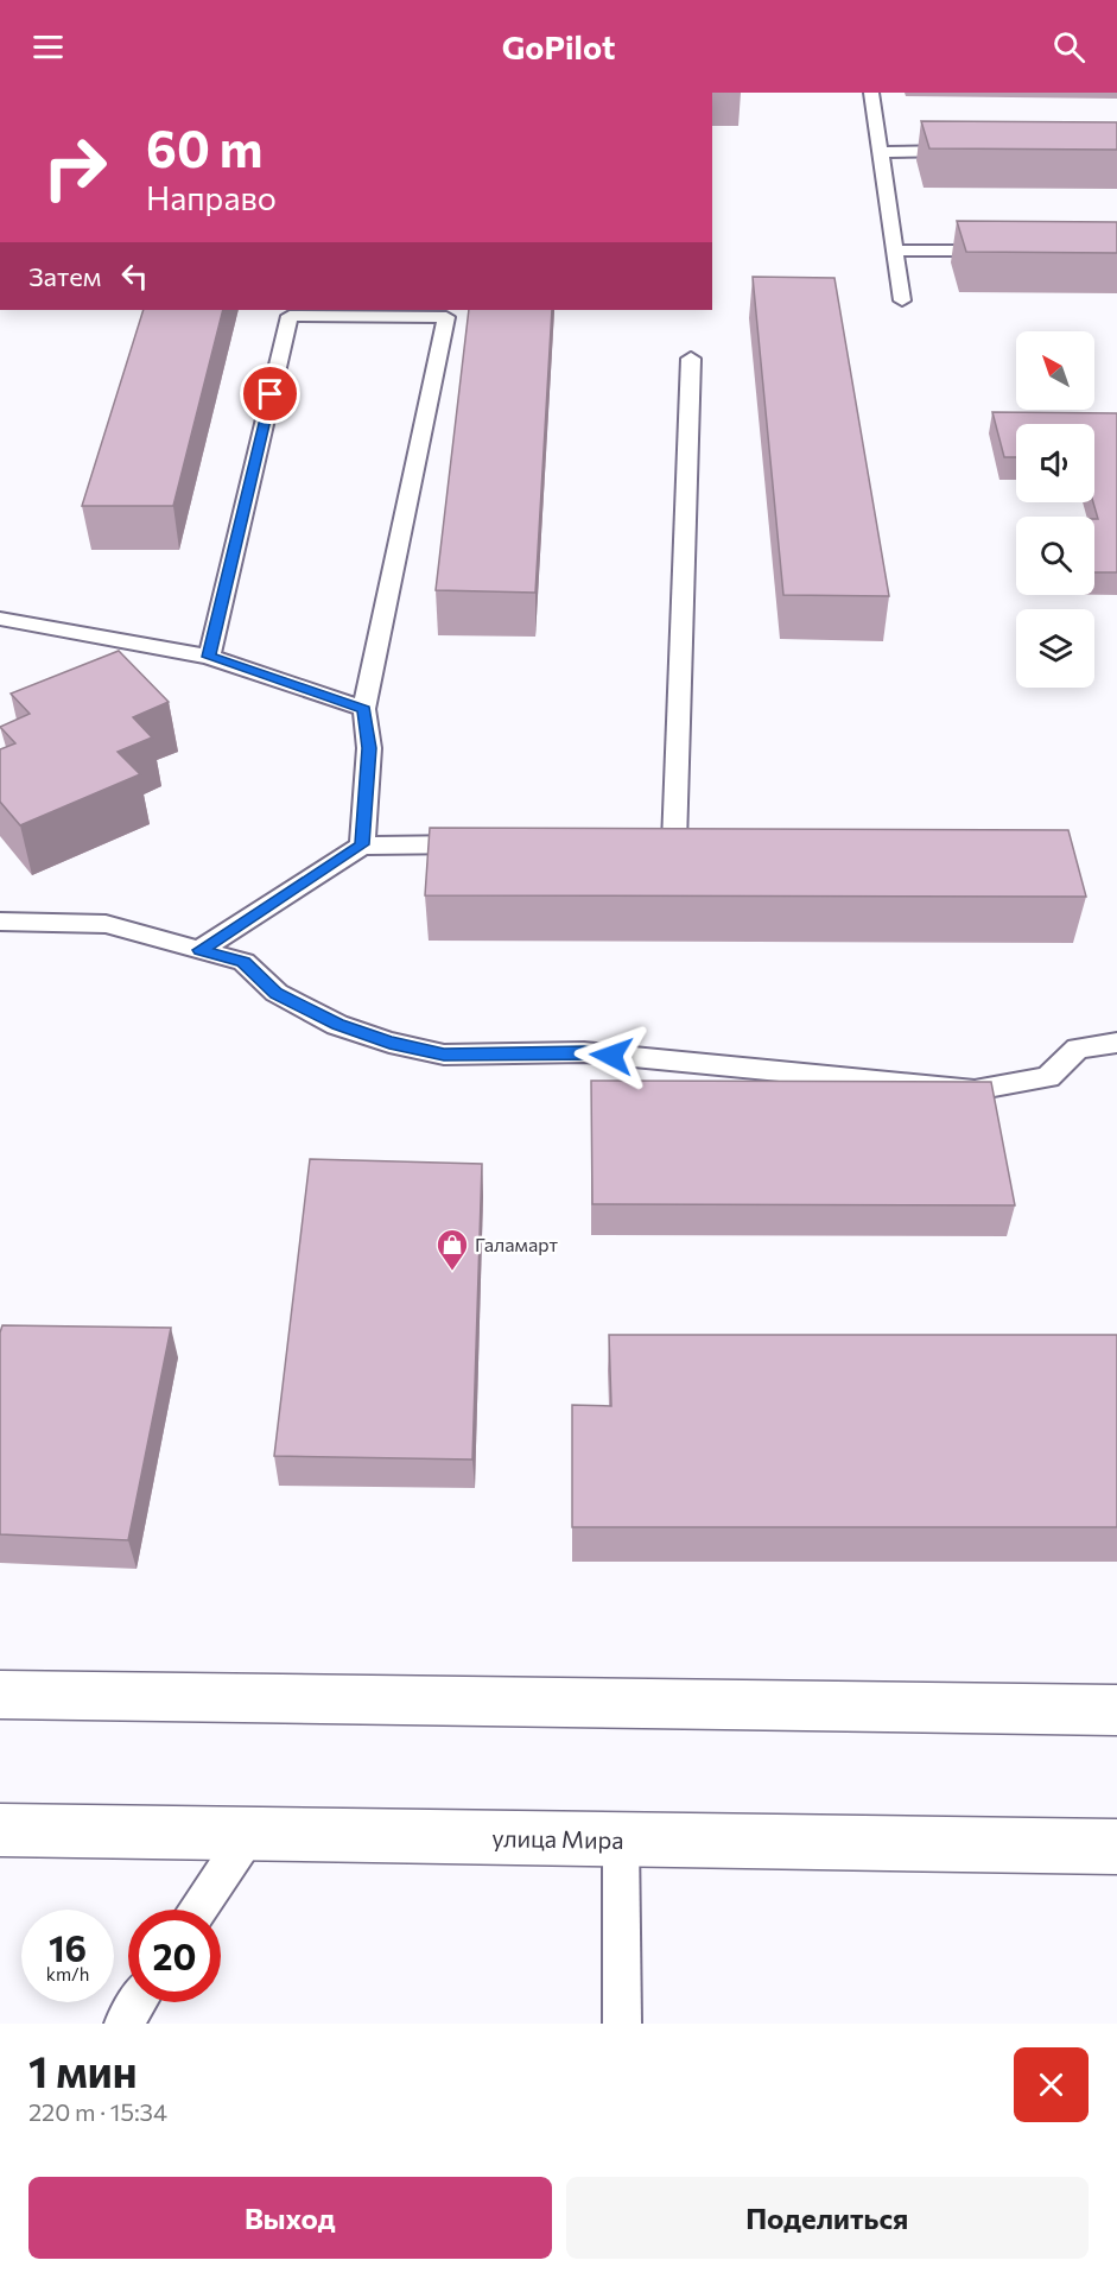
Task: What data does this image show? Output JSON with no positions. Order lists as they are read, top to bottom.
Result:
{
  "streets": {
    "street": ["улица Мира"]
  },
  "places": {
    "shop": ["Галамарт"]
  },
  "north": "top left",
  "page": {
    "header": "GoPilot",
    "turn": ["60 m", "Направо"],
    "then": "Затем",
    "speed": "16 km/h",
    "limit": "20",
    "heading": ["1 мин", "220 m · 15:34"],
    "buttons": ["Выход", "Поделиться"]
  }
}
